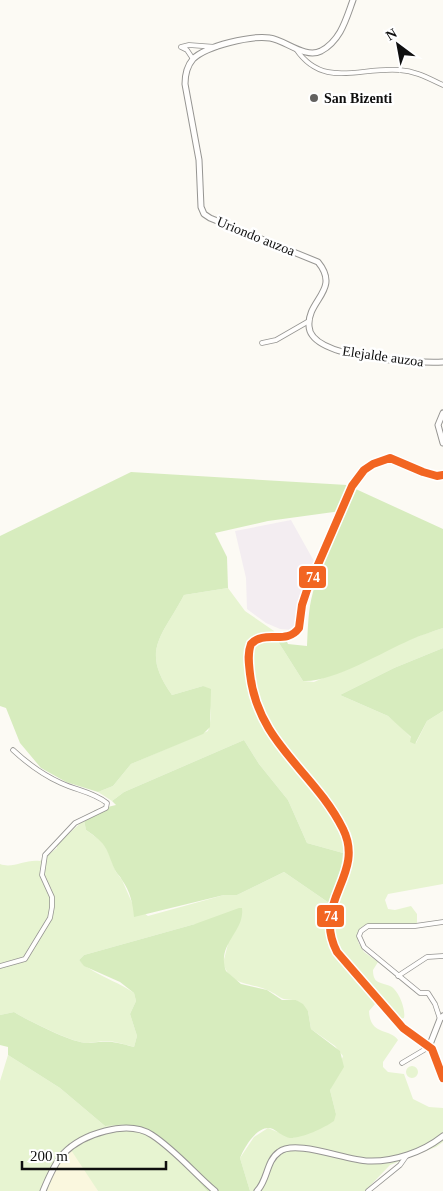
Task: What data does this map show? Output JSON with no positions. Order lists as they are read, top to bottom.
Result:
{
  "streets": {
    "street": ["Uriondo auzoa", "Elejalde auzoa"]
  },
  "crossings": [
    ["Uriondo auzoa", "Elejalde auzoa"]
  ],
  "places": ["San Bizenti"],
  "lines": ["transit line 74"],
  "scale_bar": "200 m",
  "north": "top left"
}
